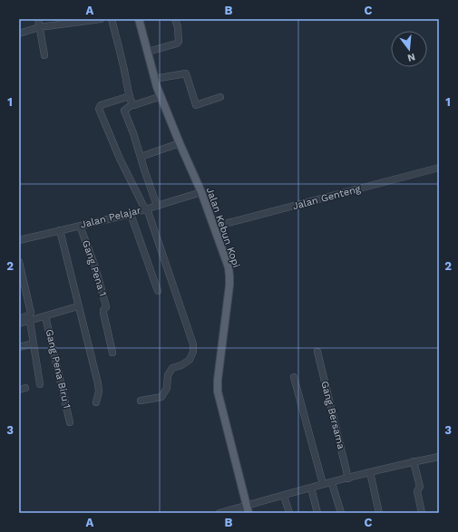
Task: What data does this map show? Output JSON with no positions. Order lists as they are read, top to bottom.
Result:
{
  "streets": {
    "main road": ["Jalan Kebun Kopi"],
    "street": [
      "Jalan Genteng",
      "Jalan Pelajar",
      "Gang Pena 1",
      "Gang Pena Biru 1",
      "Gang Bersama"
    ]
  },
  "crossings": [
    ["Jalan Genteng", "Jalan Kebun Kopi"],
    ["Jalan Pelajar", "Jalan Kebun Kopi"],
    ["Jalan Pelajar", "Gang Pena 1"]
  ],
  "north": "bottom",
  "grid": {
    "columns": ["A", "B", "C"],
    "rows": ["1", "2", "3"]
  }
}
